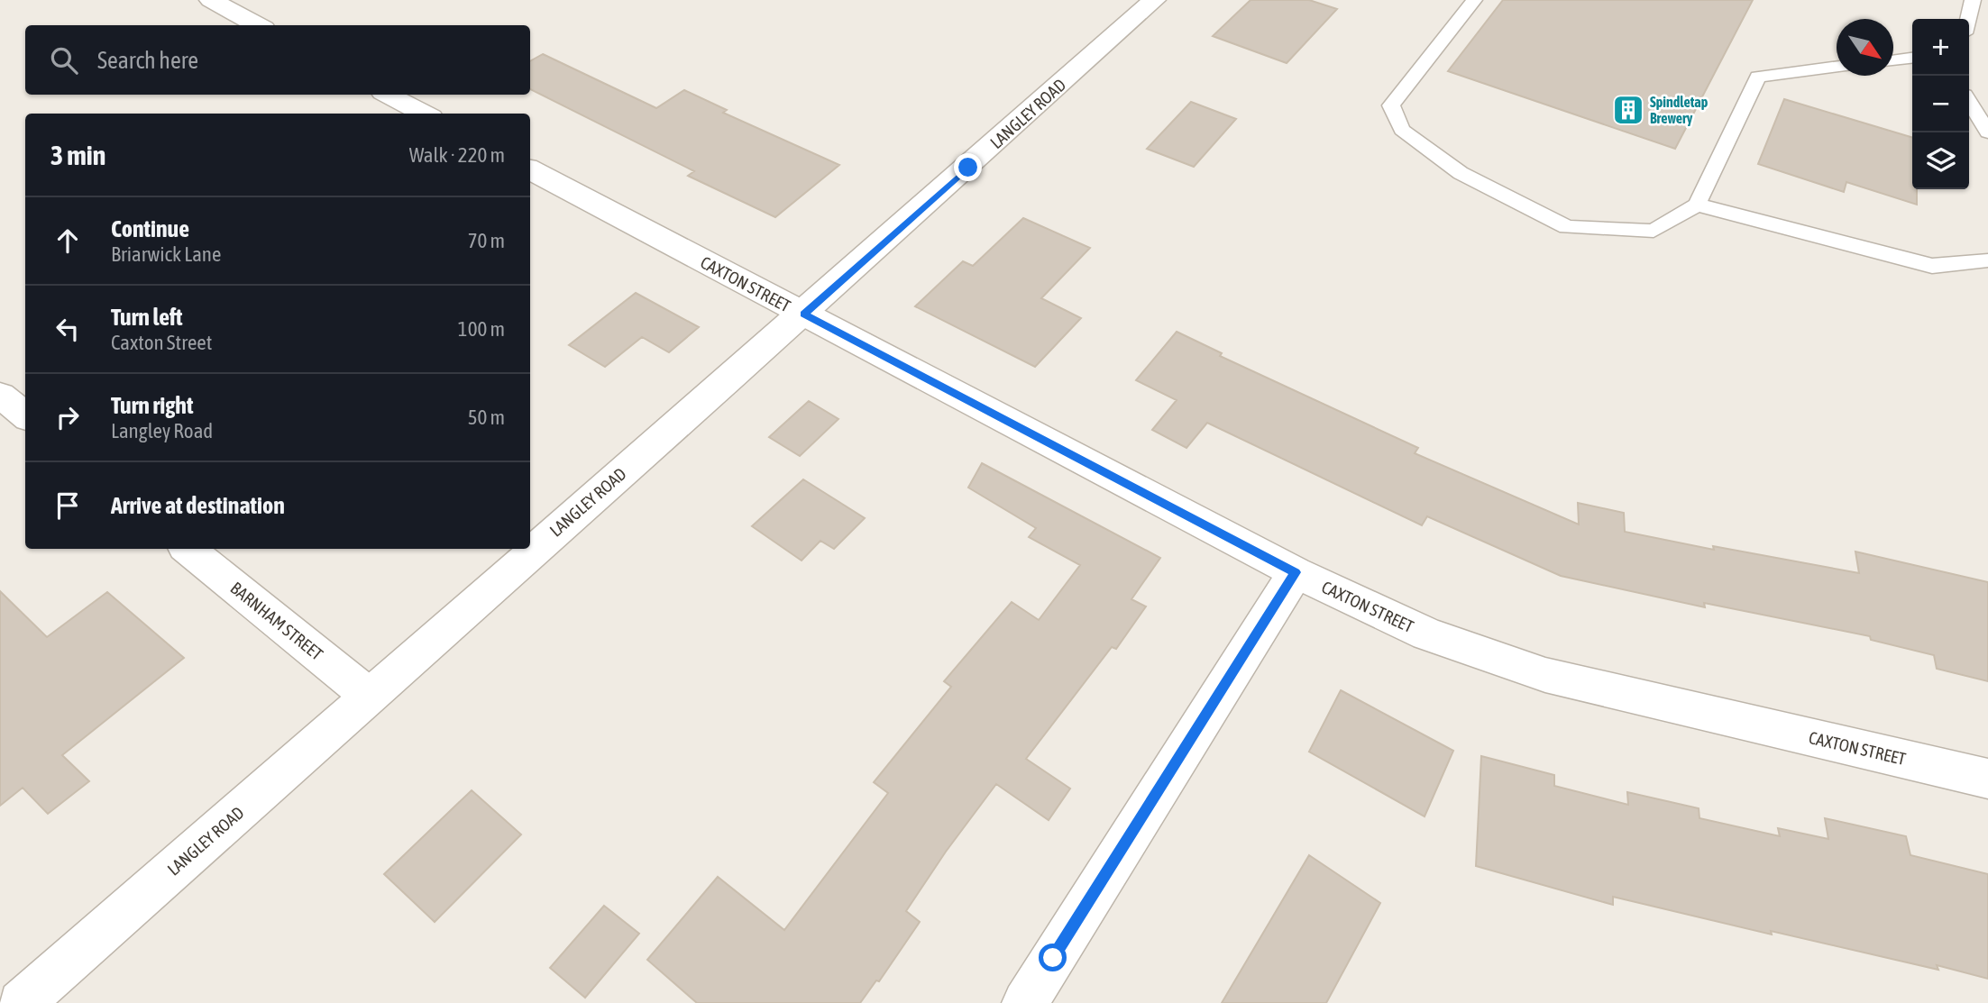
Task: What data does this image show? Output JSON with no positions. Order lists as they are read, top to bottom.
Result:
{
  "streets": {
    "street": ["LANGLEY ROAD", "CAXTON STREET", "BARNHAM STREET"]
  },
  "crossings": [
    ["LANGLEY ROAD", "CAXTON STREET"],
    ["LANGLEY ROAD", "BARNHAM STREET"]
  ],
  "places": {
    "building": ["Spindletap Brewery"]
  },
  "north": "bottom right",
  "page": {
    "map_buttons": ["+", "−"],
    "search": "Search here",
    "heading": ["3 min", "Walk · 220 m"],
    "list": [
      ["Continue", "Briarwick Lane", "70 m"],
      ["Turn left", "Caxton Street", "100 m"],
      ["Turn right", "Langley Road", "50 m"],
      "Arrive at destination"
    ]
  }
}
